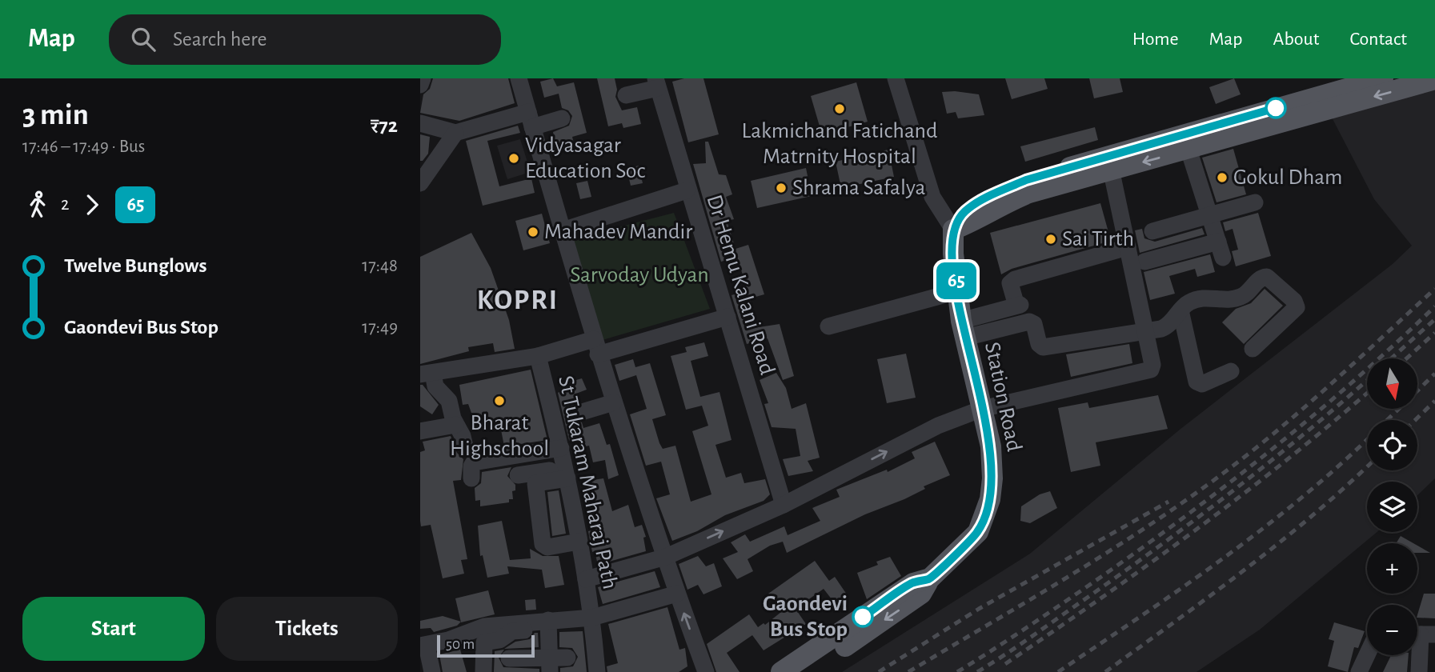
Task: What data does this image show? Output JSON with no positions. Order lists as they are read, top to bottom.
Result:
{
  "streets": {
    "main road": ["Station Road"],
    "street": ["Dr Hemu Kalani Road", "St Tukaram Maharaj Path"]
  },
  "one_way": ["Station Road"],
  "districts": ["KOPRI"],
  "parks": ["Sarvoday Udyan"],
  "places": [
    "Lakmichand Fatichand Matrnity Hospital",
    "Vidyasagar Education Soc",
    "Gokul Dham",
    "Shrama Safalya",
    "Mahadev Mandir",
    "Sai Tirth",
    "Bharat Highschool",
    "Gaondevi Bus Stop"
  ],
  "lines": ["bus line 65"],
  "scale_bar": "50 m",
  "north": "bottom",
  "page": {
    "header": "Map",
    "search": "Search here",
    "nav": [
      "Home",
      "Map",
      "About",
      "Contact"
    ],
    "heading": ["3 min", "17:46 – 17:49 · Bus", "₹72"],
    "on_map": "65",
    "legs": ["2", "65"],
    "list": [
      {
        "name": "Twelve Bunglows",
        "value": "17:48"
      },
      {
        "name": "Gaondevi Bus Stop",
        "value": "17:49"
      }
    ],
    "map_buttons": ["+", "−"],
    "buttons": ["Start", "Tickets"],
    "scale": "50 m"
  }
}
